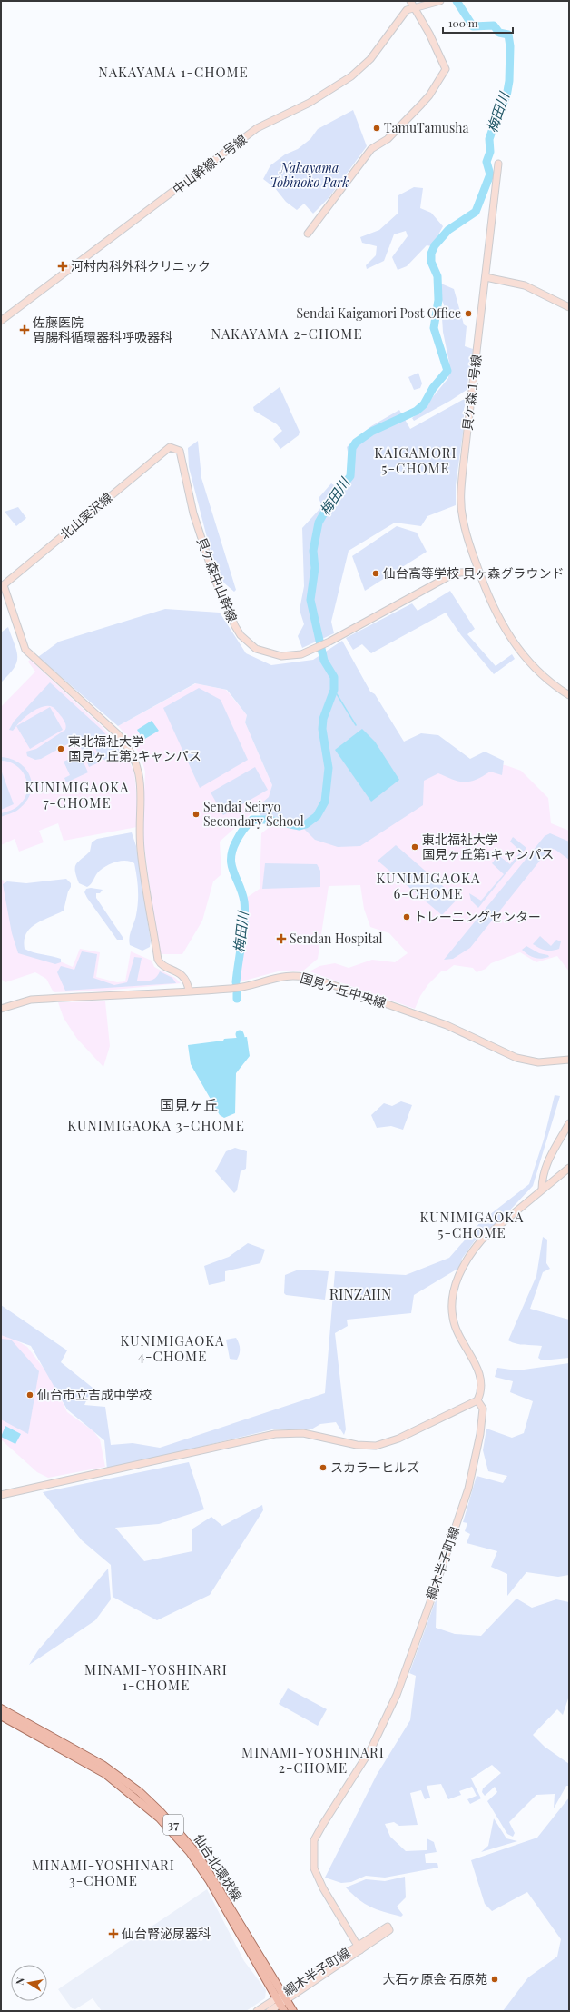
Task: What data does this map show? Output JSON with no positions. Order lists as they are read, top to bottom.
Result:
{
  "streets": {
    "main road": ["37", "仙台北環状線"],
    "street": [
      "中山幹線１号線",
      "貝ケ森１号線",
      "北山実沢線",
      "貝ケ森中山幹線",
      "国見ケ丘中央線",
      "綱木半子町線"
    ]
  },
  "crossings": [
    ["貝ケ森１号線", "貝ケ森中山幹線"],
    ["北山実沢線", "貝ケ森中山幹線"],
    ["綱木半子町線", "仙台北環状線"]
  ],
  "districts": [
    "NAKAYAMA 1-CHOME",
    "NAKAYAMA 2-CHOME",
    "KAIGAMORI 5-CHOME",
    "KUNIMIGAOKA 7-CHOME",
    "KUNIMIGAOKA 6-CHOME",
    "国見ヶ丘",
    "KUNIMIGAOKA 3-CHOME",
    "KUNIMIGAOKA 5-CHOME",
    "RINZAIIN",
    "KUNIMIGAOKA 4-CHOME",
    "MINAMI-YOSHINARI 1-CHOME",
    "MINAMI-YOSHINARI 2-CHOME",
    "MINAMI-YOSHINARI 3-CHOME"
  ],
  "water": ["梅田川"],
  "parks": ["Nakayama Tobinoko Park"],
  "places": {
    "other": [
      "TamuTamusha",
      "Sendai Kaigamori Post Office",
      "仙台高等学校 貝ヶ森グラウンド",
      "東北福祉大学 国見ヶ丘第2キャンパス",
      "Sendai Seiryo Secondary School",
      "東北福祉大学 国見ヶ丘第1キャンパス",
      "トレーニングセンター",
      "仙台市立吉成中学校",
      "スカラーヒルズ",
      "大石ヶ原会 石原苑"
    ],
    "health": [
      "河村内科外科クリニック",
      "佐藤医院 胃腸科循環器科呼吸器科",
      "Sendan Hospital",
      "仙台腎泌尿器科"
    ]
  },
  "scale_bar": "100 m",
  "north": "left"
}
